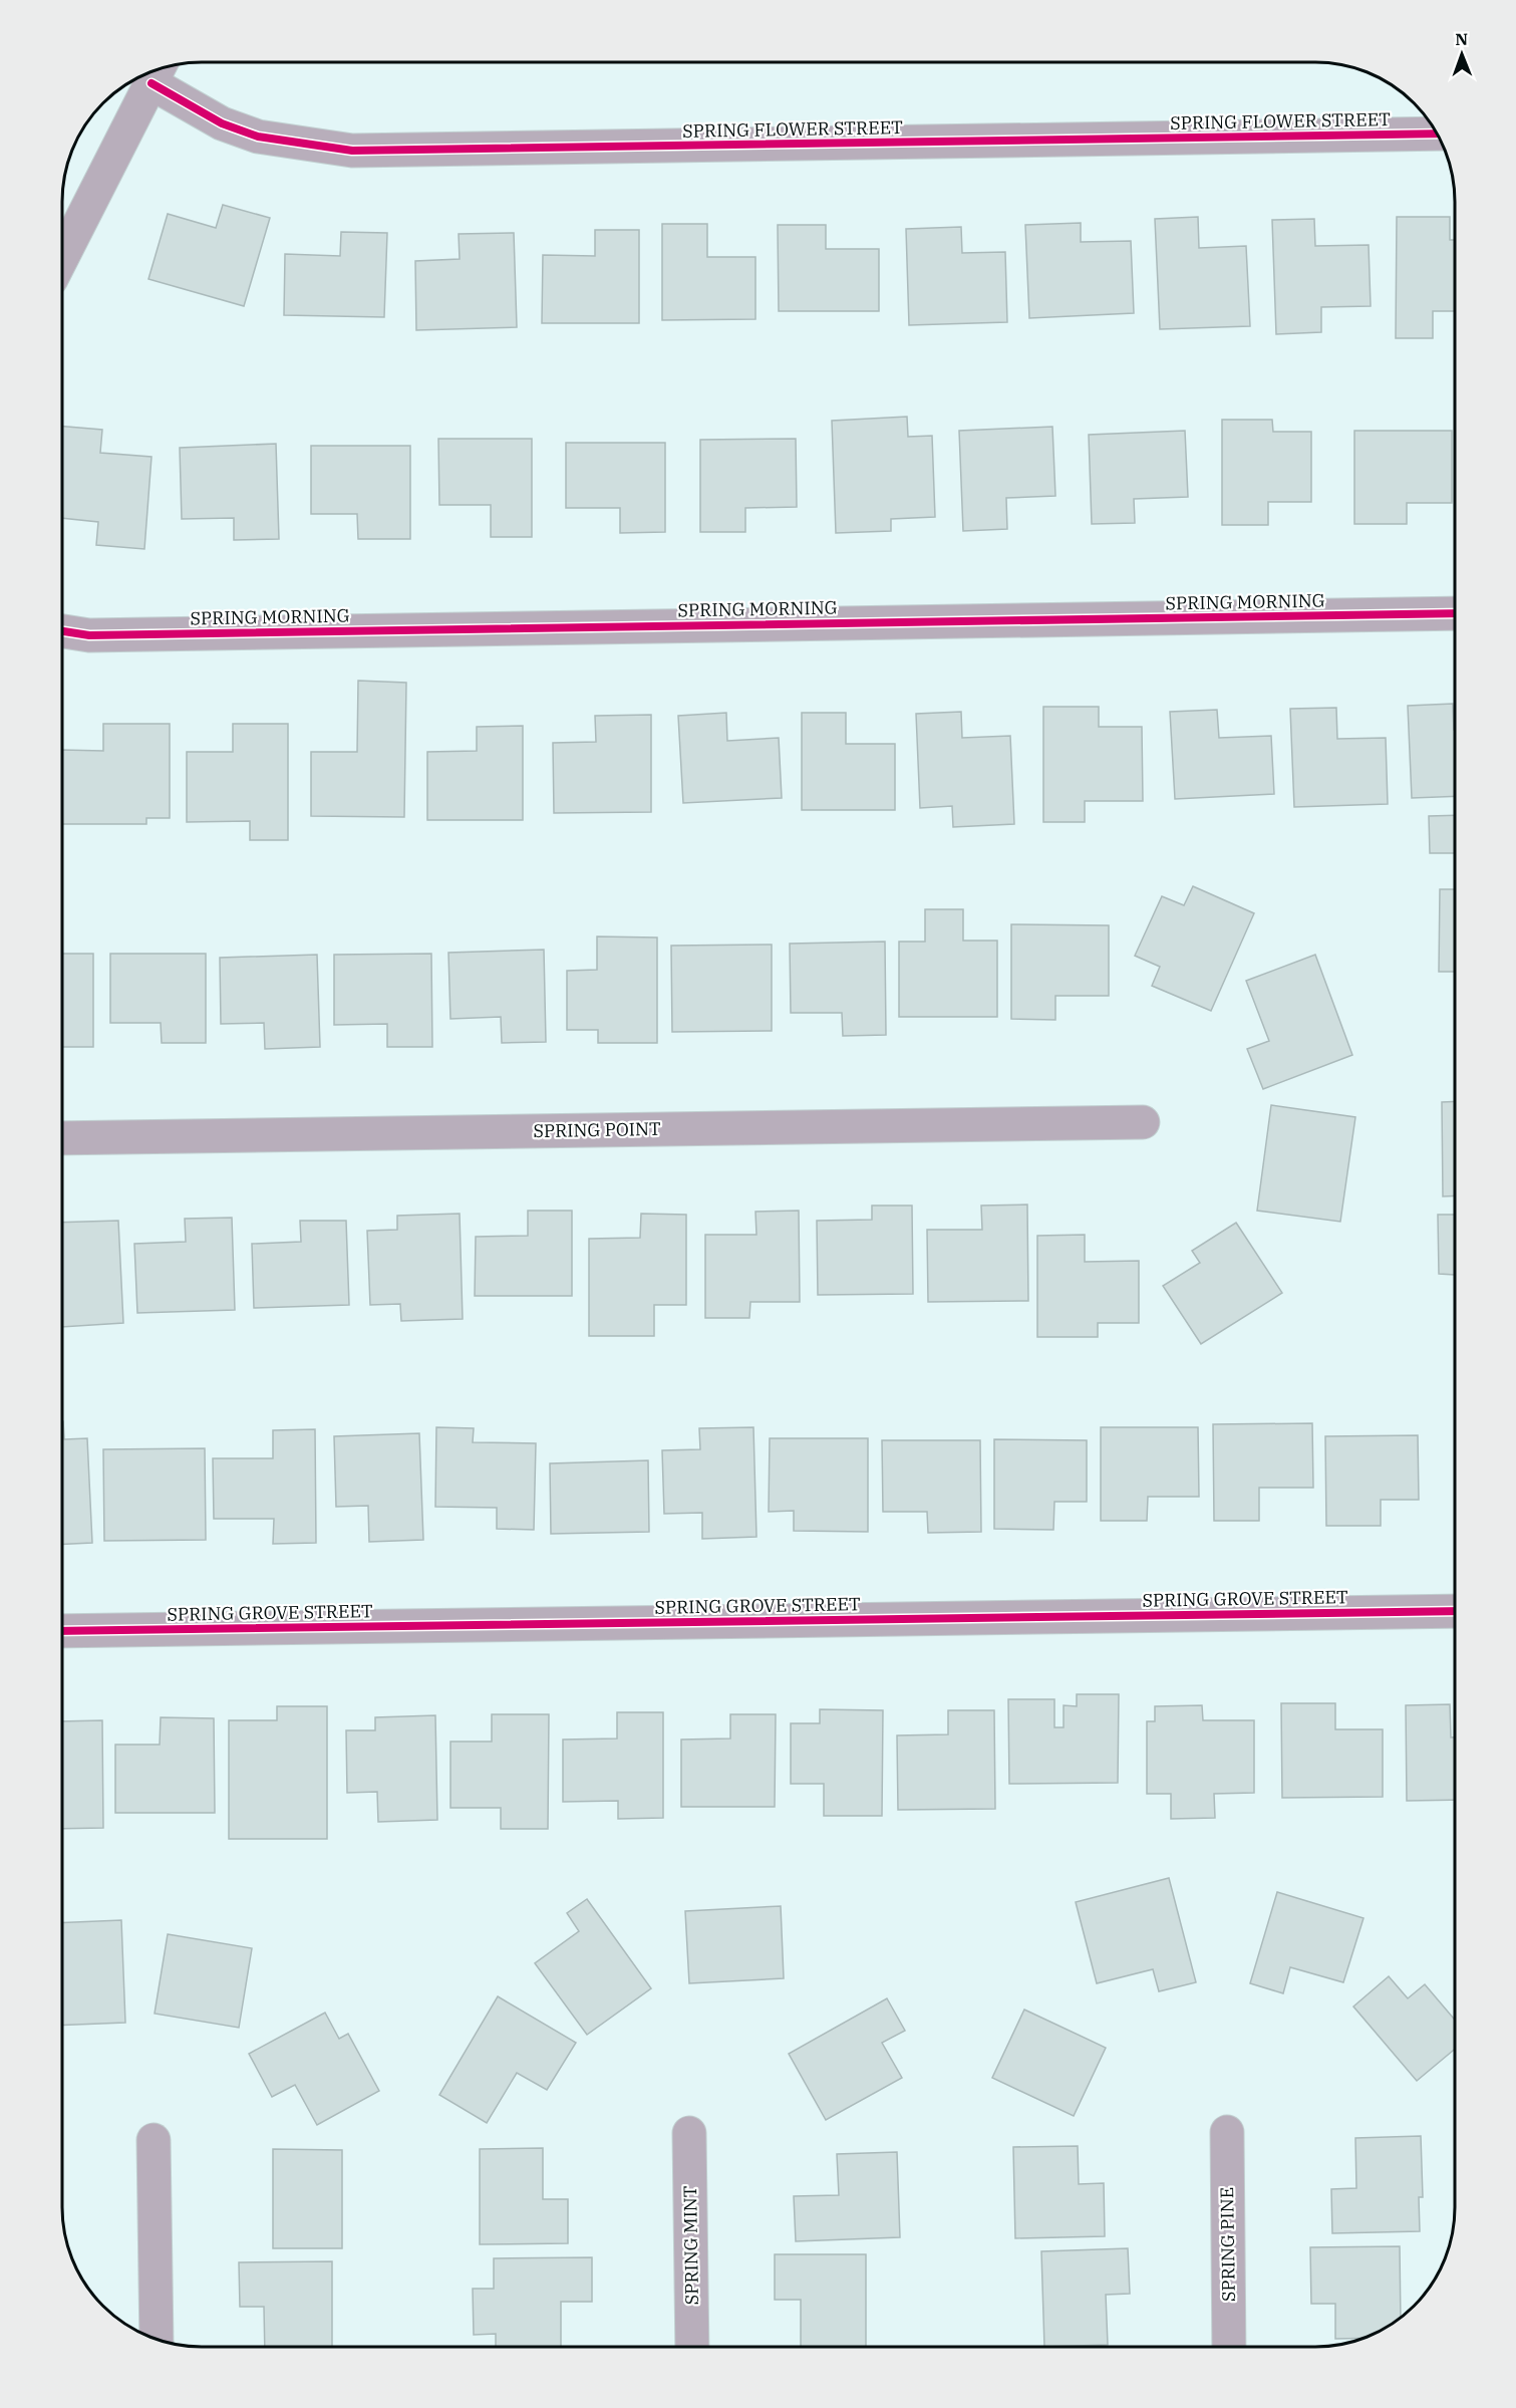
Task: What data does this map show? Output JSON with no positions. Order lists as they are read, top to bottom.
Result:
{
  "streets": {
    "street": [
      "SPRING FLOWER STREET",
      "SPRING MORNING",
      "SPRING POINT",
      "SPRING GROVE STREET",
      "SPRING PINE",
      "SPRING MINT"
    ]
  },
  "north": "top"
}
